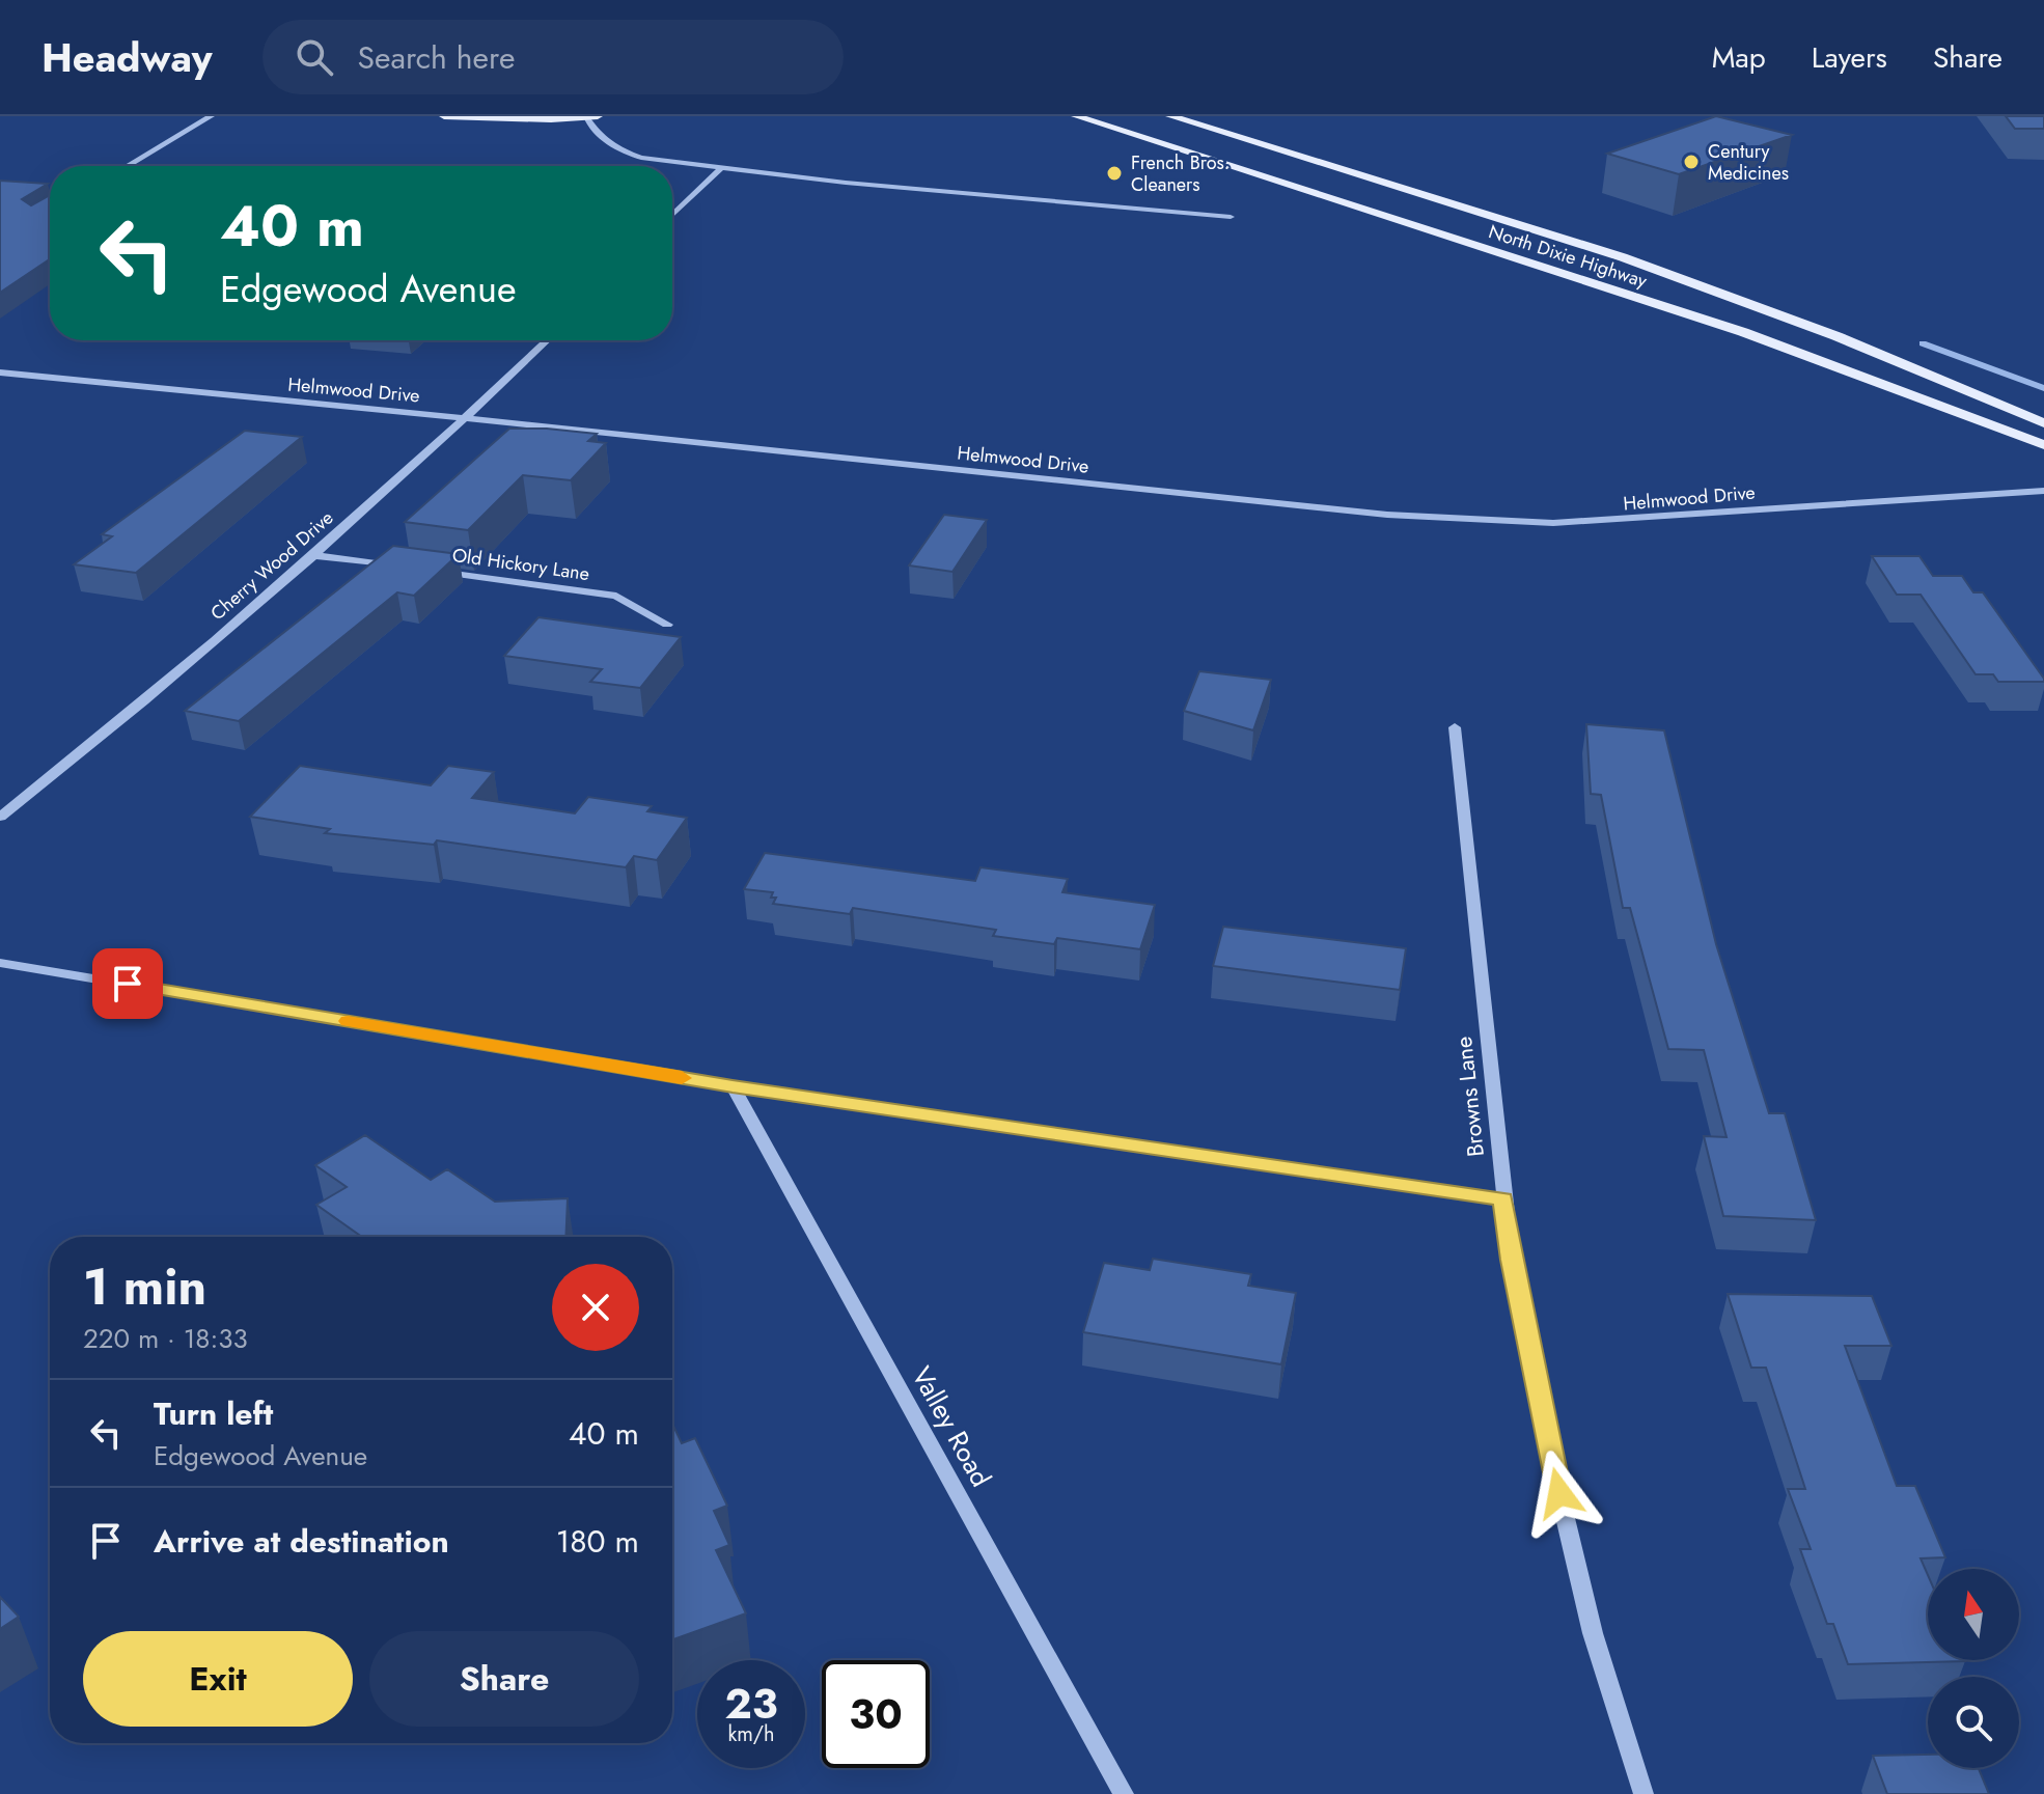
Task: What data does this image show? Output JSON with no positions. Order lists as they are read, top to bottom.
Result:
{
  "streets": {
    "main road": ["North Dixie Highway"],
    "street": [
      "Helmwood Drive",
      "Old Hickory Lane",
      "Cherry Wood Drive",
      "Browns Lane",
      "Valley Road"
    ]
  },
  "crossings": [
    ["Helmwood Drive", "Cherry Wood Drive"]
  ],
  "places": ["Century Medicines", "French Bros. Cleaners"],
  "north": "top",
  "page": {
    "header": "Headway",
    "search": "Search here",
    "nav": ["Map", "Layers", "Share"],
    "turn": ["40 m", "Edgewood Avenue"],
    "heading": ["1 min", "220 m · 18:33"],
    "list": [
      {
        "name": "Turn left",
        "note": "Edgewood Avenue",
        "value": "40 m"
      },
      {
        "name": "Arrive at destination",
        "value": "180 m"
      }
    ],
    "buttons": ["Exit", "Share"],
    "speed": "23 km/h",
    "limit": "30"
  }
}
